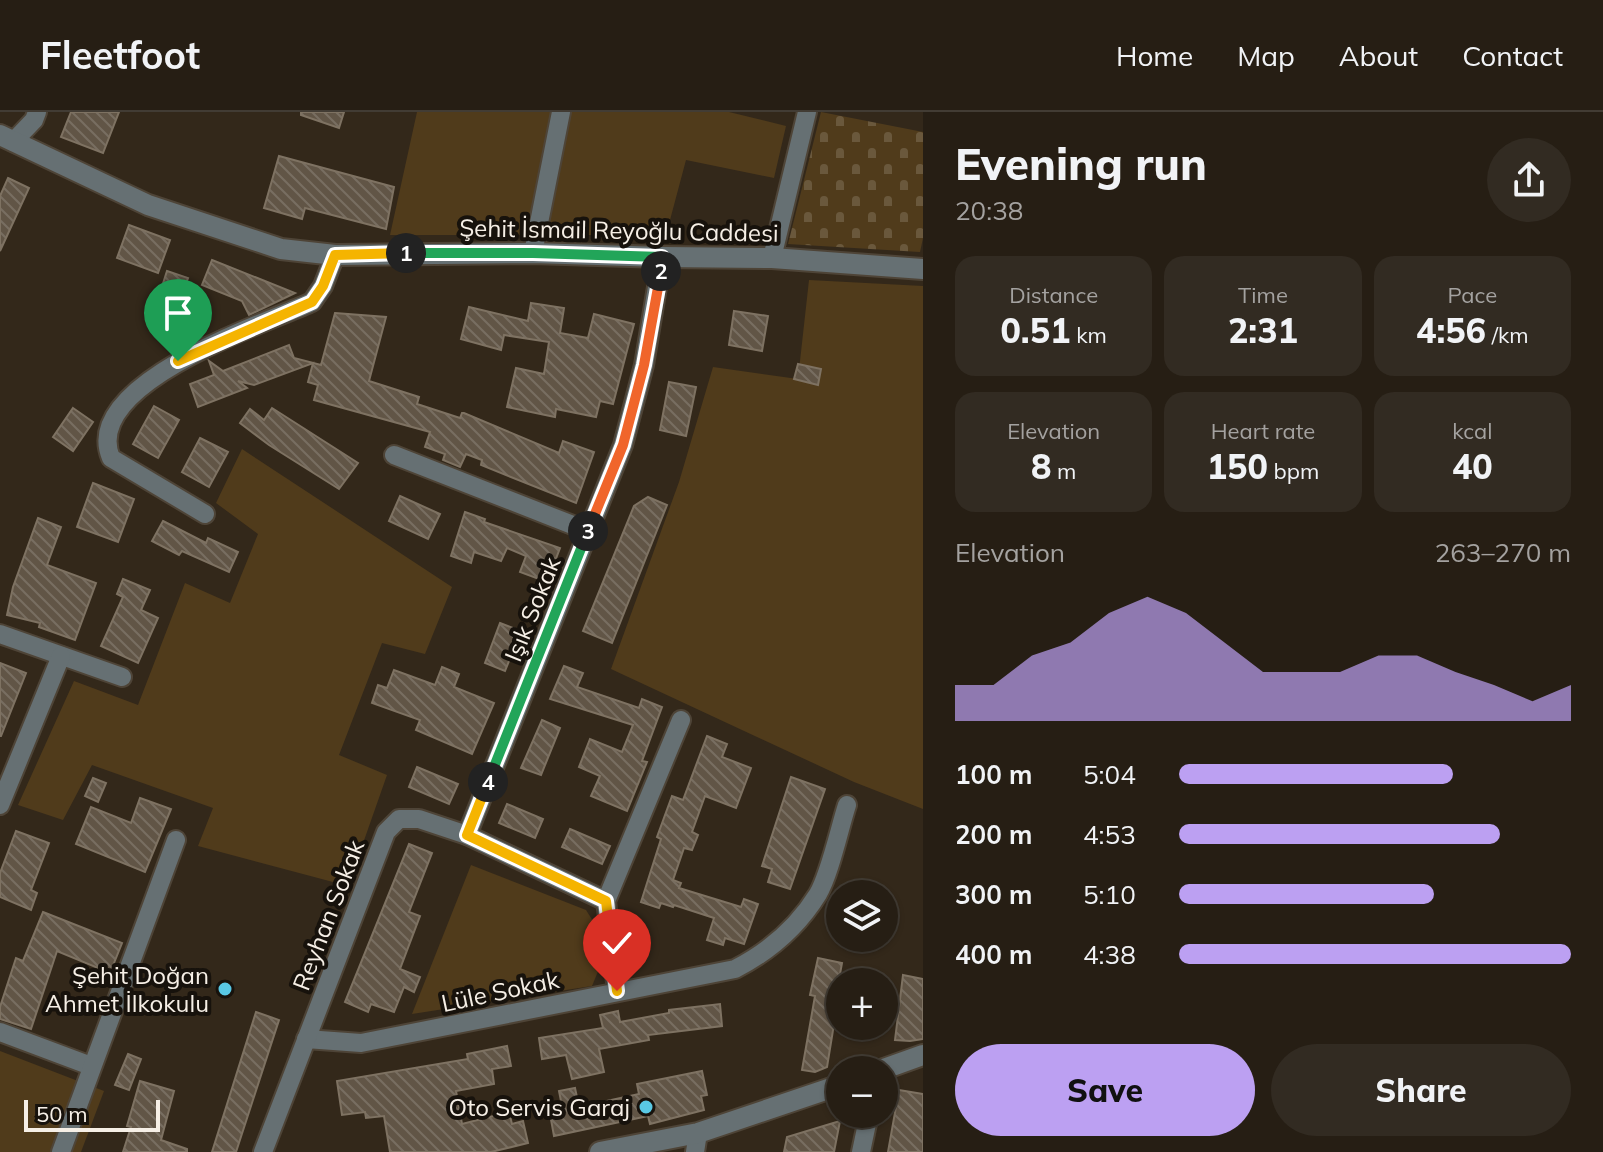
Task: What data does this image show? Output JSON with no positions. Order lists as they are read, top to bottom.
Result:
{
  "streets": {
    "street": [
      "Şehit İsmail Reyoğlu Caddesi",
      "Işık Sokak",
      "Reyhan Sokak",
      "Lüle Sokak"
    ]
  },
  "crossings": [
    ["Şehit İsmail Reyoğlu Caddesi", "Işık Sokak"],
    ["Işık Sokak", "Reyhan Sokak"],
    ["Reyhan Sokak", "Lüle Sokak"]
  ],
  "places": ["Şehit Doğan Ahmet İlkokulu", "Oto Servis Garaj"],
  "scale_bar": "50 m",
  "page": {
    "header": "Fleetfoot",
    "nav": [
      "Home",
      "Map",
      "About",
      "Contact"
    ],
    "heading": ["Evening run", "20:38"],
    "pins": [
      "1",
      "2",
      "3",
      "4"
    ],
    "stats": [
      ["Distance", "0.51 km"],
      ["Time", "2:31"],
      ["Pace", "4:56 /km"],
      ["Elevation", "8 m"],
      ["Heart rate", "150 bpm"],
      ["kcal", "40"]
    ],
    "chart": ["Elevation", "263–270 m"],
    "list": [
      {
        "name": "100 m",
        "note": "5:04"
      },
      {
        "name": "200 m",
        "note": "4:53"
      },
      {
        "name": "300 m",
        "note": "5:10"
      },
      {
        "name": "400 m",
        "note": "4:38"
      }
    ],
    "map_buttons": ["+", "−"],
    "buttons": ["Save", "Share"],
    "scale": "50 m"
  }
}
